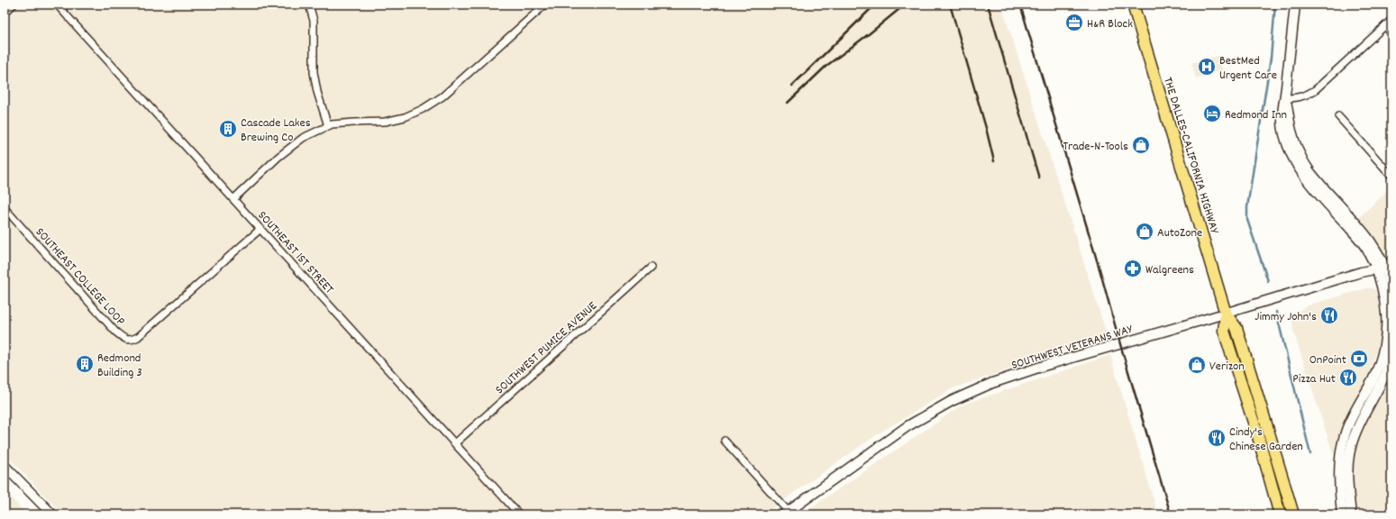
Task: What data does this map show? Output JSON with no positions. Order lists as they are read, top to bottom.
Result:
{
  "streets": {
    "highway": ["THE DALLES-CALIFORNIA HIGHWAY"],
    "main road": ["SOUTHWEST VETERANS WAY"],
    "street": ["SOUTHEAST 1ST STREET", "SOUTHEAST COLLEGE LOOP", "SOUTHWEST PUMICE AVENUE"]
  },
  "crossings": [
    ["THE DALLES-CALIFORNIA HIGHWAY", "SOUTHWEST VETERANS WAY"],
    ["SOUTHEAST 1ST STREET", "SOUTHEAST COLLEGE LOOP"],
    ["SOUTHEAST 1ST STREET", "SOUTHWEST PUMICE AVENUE"]
  ],
  "places": {
    "office": ["H&R Block"],
    "hospital": ["BestMed Urgent Care"],
    "hotel": ["Redmond Inn"],
    "building": ["Cascade Lakes Brewing Co", "Redmond Building 3"],
    "shop": ["Trade-N-Tools", "AutoZone", "Verizon"],
    "pharmacy": ["Walgreens"],
    "restaurant": ["Jimmy John's", "Pizza Hut", "Cindy's Chinese Garden"],
    "bank": ["OnPoint"]
  }
}
